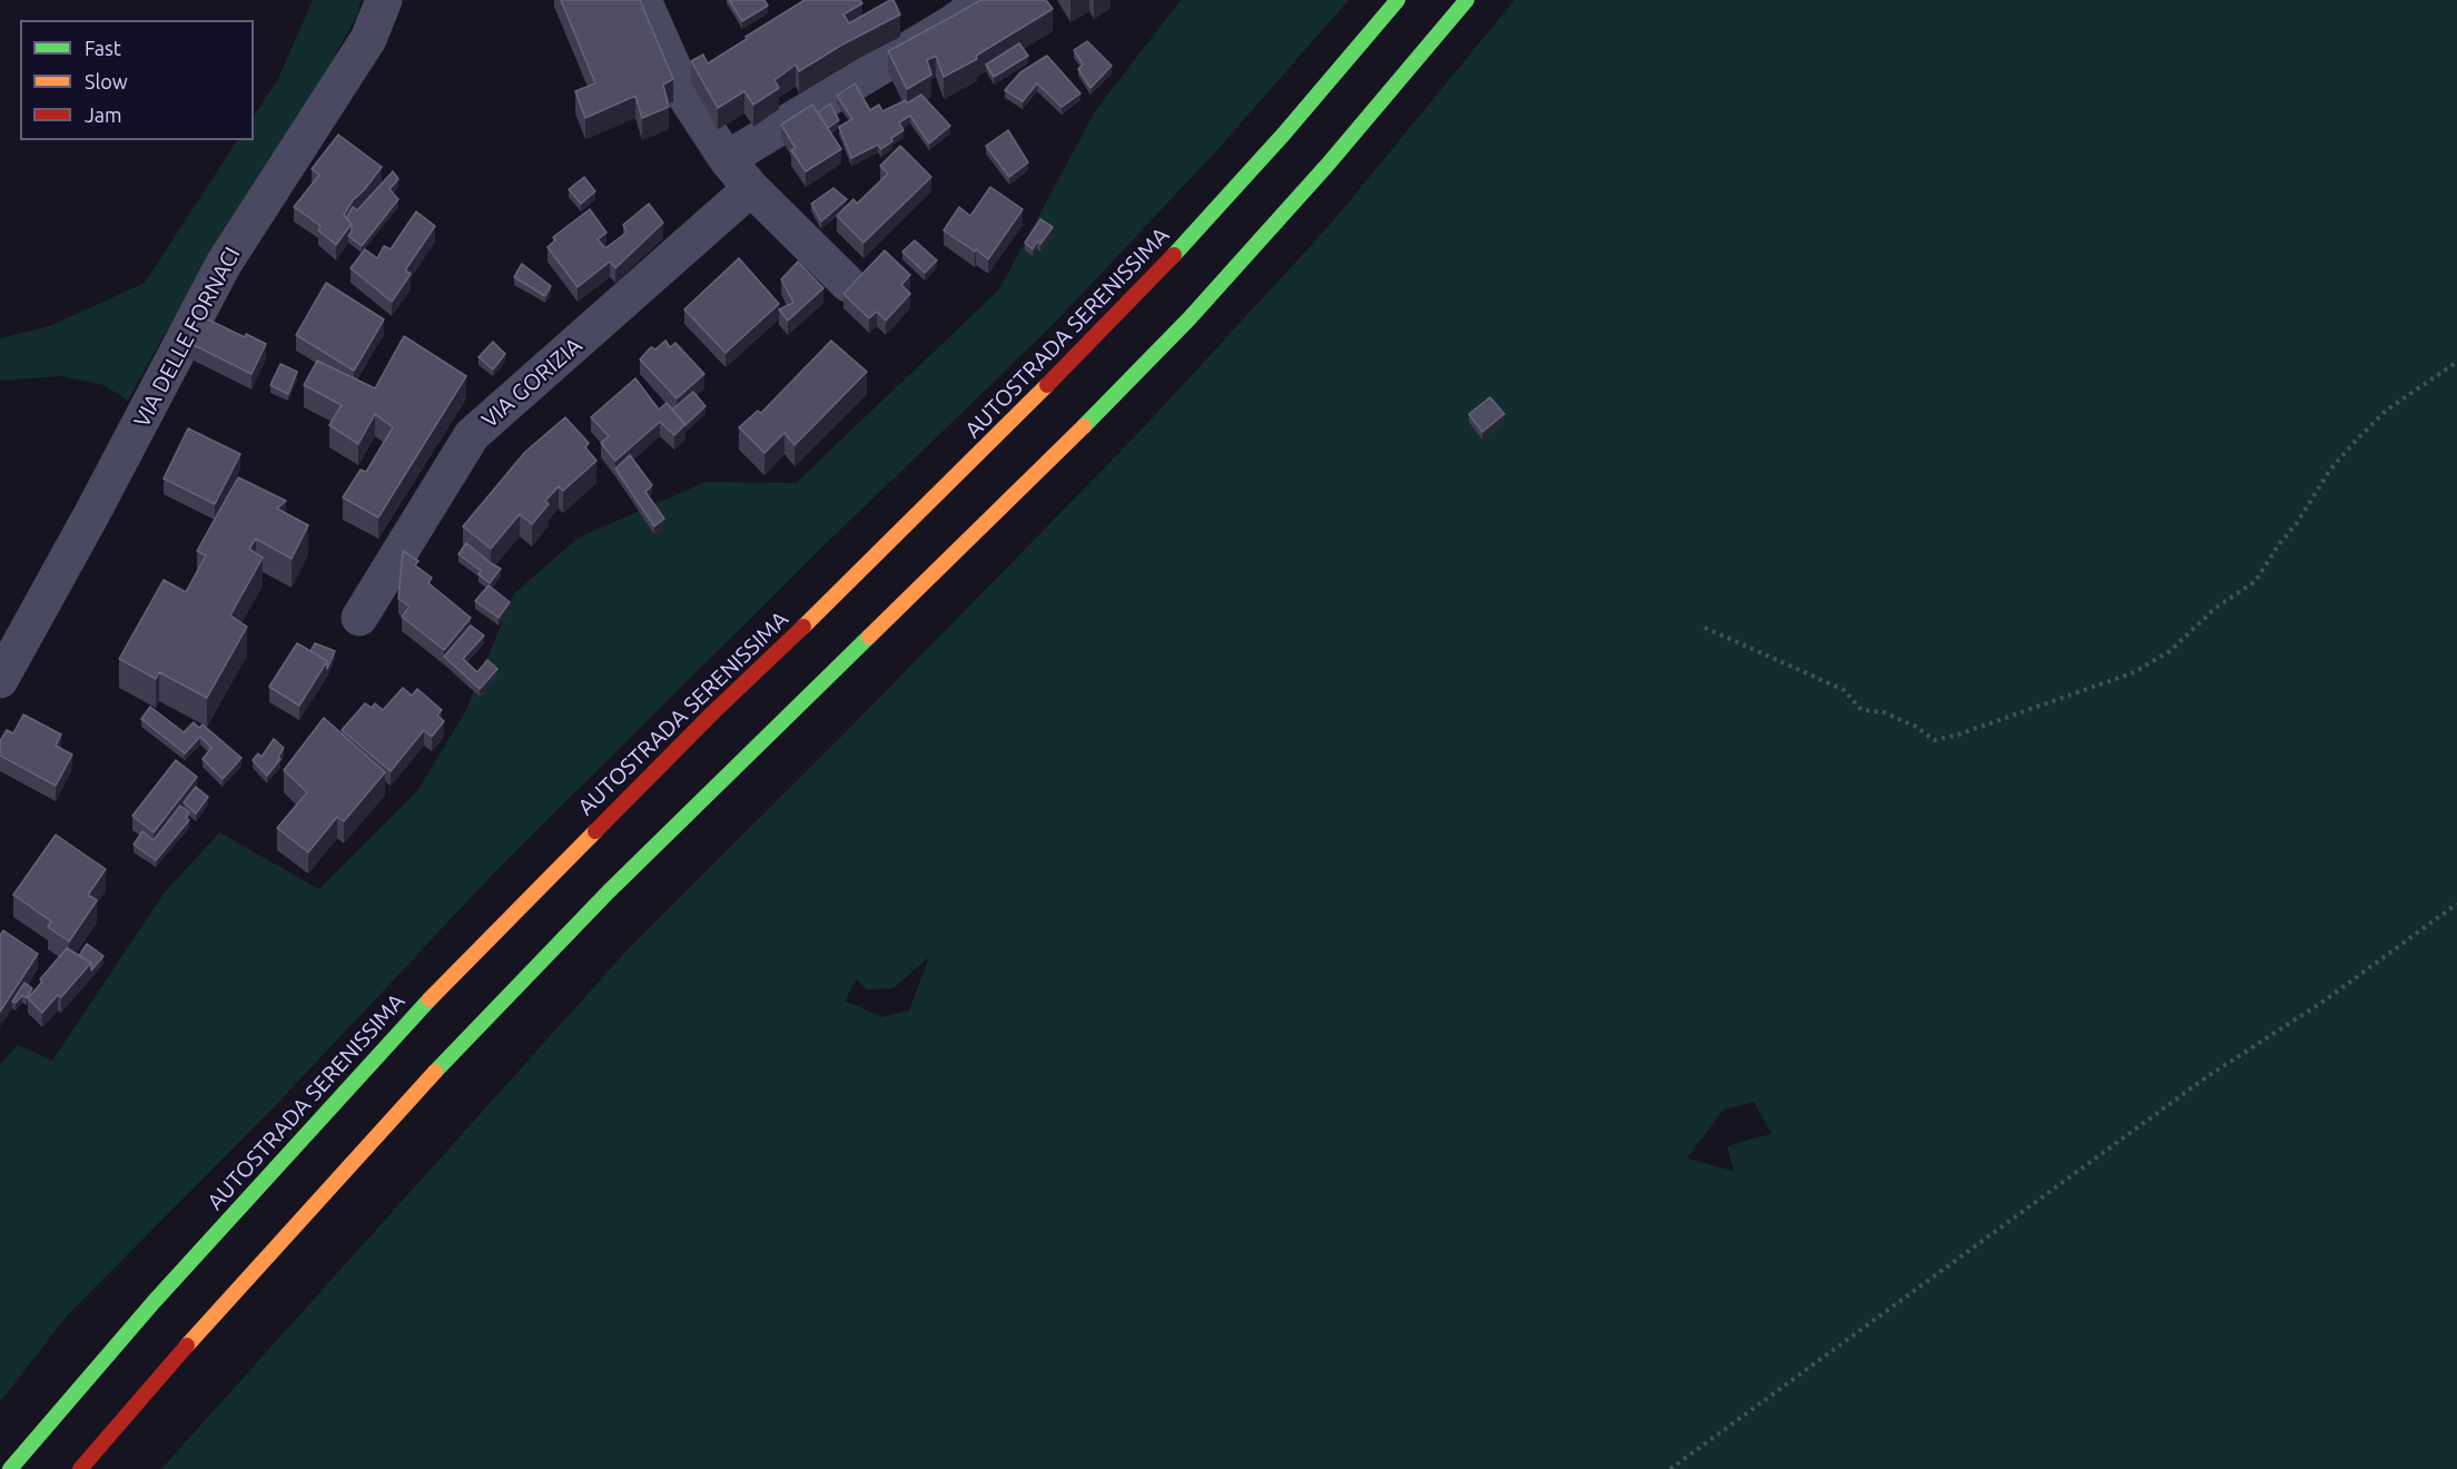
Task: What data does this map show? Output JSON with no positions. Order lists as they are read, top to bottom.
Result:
{
  "streets": {
    "highway": ["AUTOSTRADA SERENISSIMA"],
    "street": ["VIA DELLE FORNACI", "VIA GORIZIA"]
  },
  "legend": ["Fast", "Slow", "Jam"]
}
